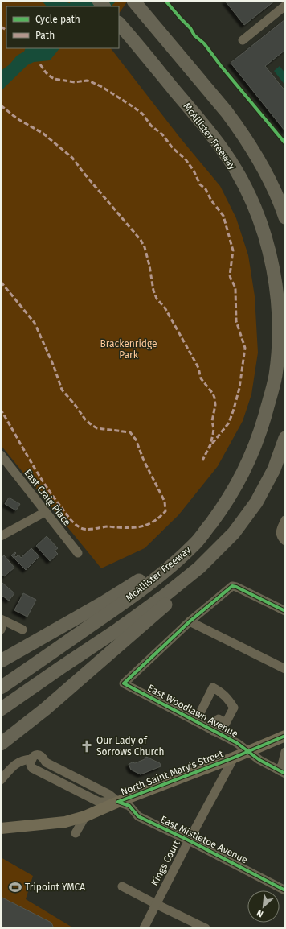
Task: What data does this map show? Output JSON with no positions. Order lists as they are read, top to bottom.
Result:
{
  "streets": {
    "highway": ["McAllister Freeway"],
    "main road": ["North Saint Mary's Street"],
    "street": [
      "East Craig Place",
      "East Woodlawn Avenue",
      "East Mistletoe Avenue",
      "Kings Court"
    ]
  },
  "crossings": [
    ["East Woodlawn Avenue", "North Saint Mary's Street"],
    ["North Saint Mary's Street", "East Mistletoe Avenue"],
    ["North Saint Mary's Street", "Kings Court"],
    ["East Mistletoe Avenue", "Kings Court"]
  ],
  "parks": ["Brackenridge Park"],
  "places": {
    "church": ["Our Lady of Sorrows Church"],
    "sports": ["Tripoint YMCA"]
  },
  "legend": ["Cycle path", "Path"],
  "north": "bottom left"
}
